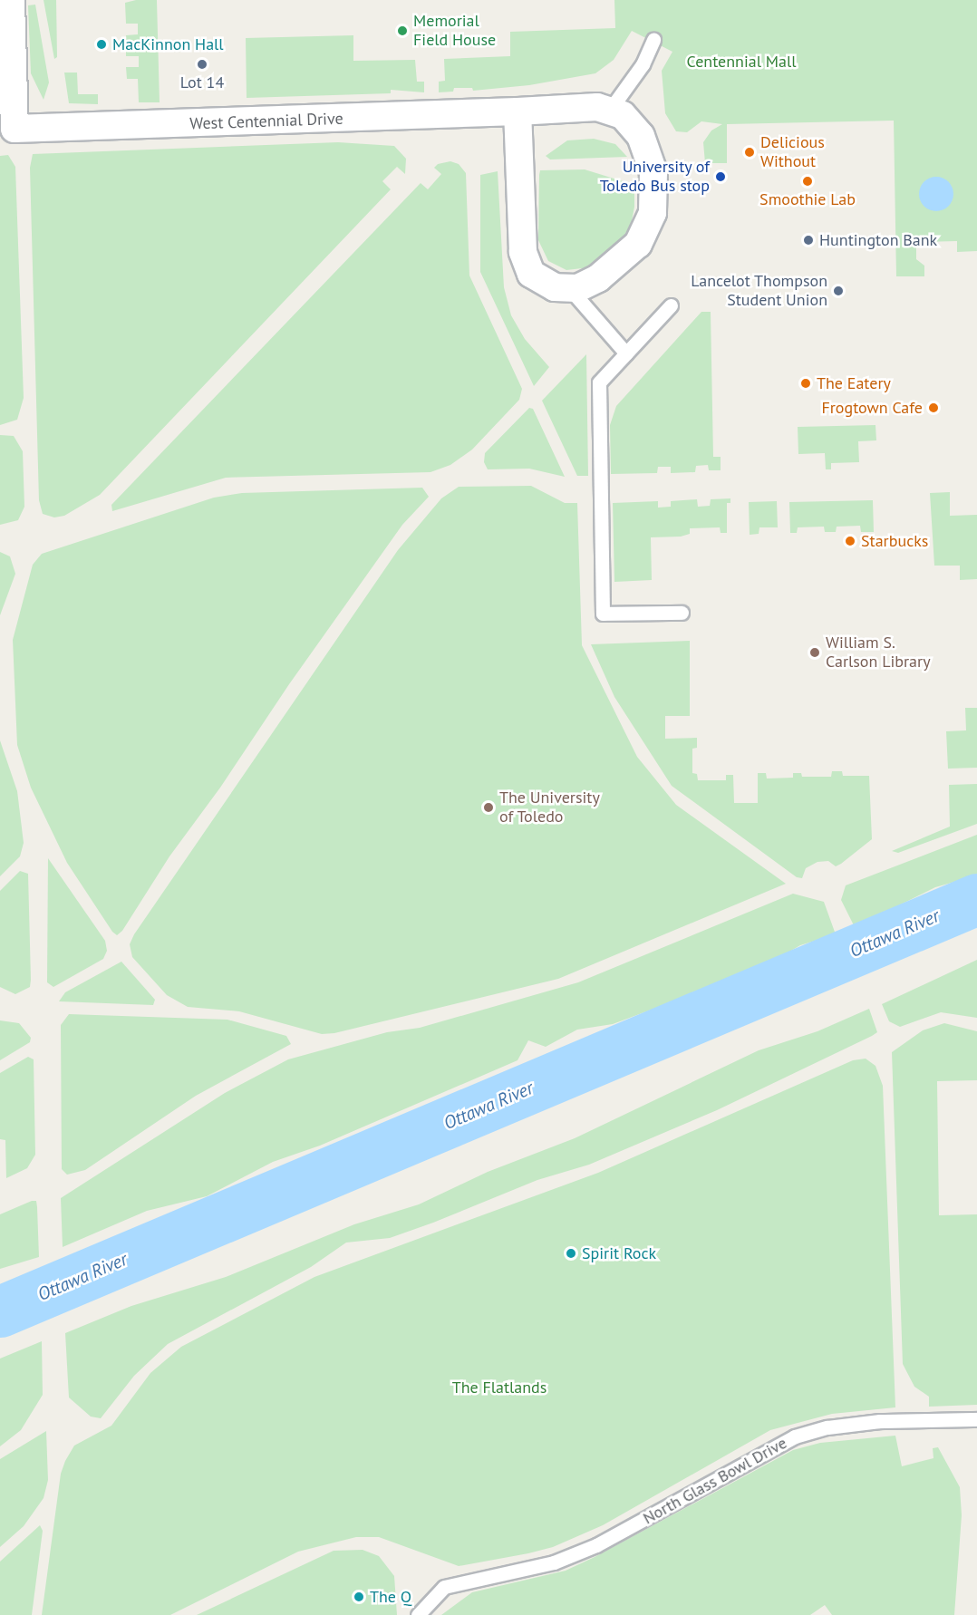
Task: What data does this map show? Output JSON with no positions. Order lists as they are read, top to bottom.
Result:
{
  "streets": {
    "street": ["West Centennial Drive"],
    "lane": ["North Glass Bowl Drive"]
  },
  "water": ["Ottawa River"],
  "parks": ["Centennial Mall", "The Flatlands"],
  "places": [
    "Memorial Field House",
    "MacKinnon Hall",
    "Lot 14",
    "Delicious Without",
    "University of Toledo Bus stop",
    "Smoothie Lab",
    "Huntington Bank",
    "Lancelot Thompson Student Union",
    "The Eatery",
    "Frogtown Cafe",
    "Starbucks",
    "William S. Carlson Library",
    "The University of Toledo",
    "Spirit Rock",
    "The Q"
  ]
}
